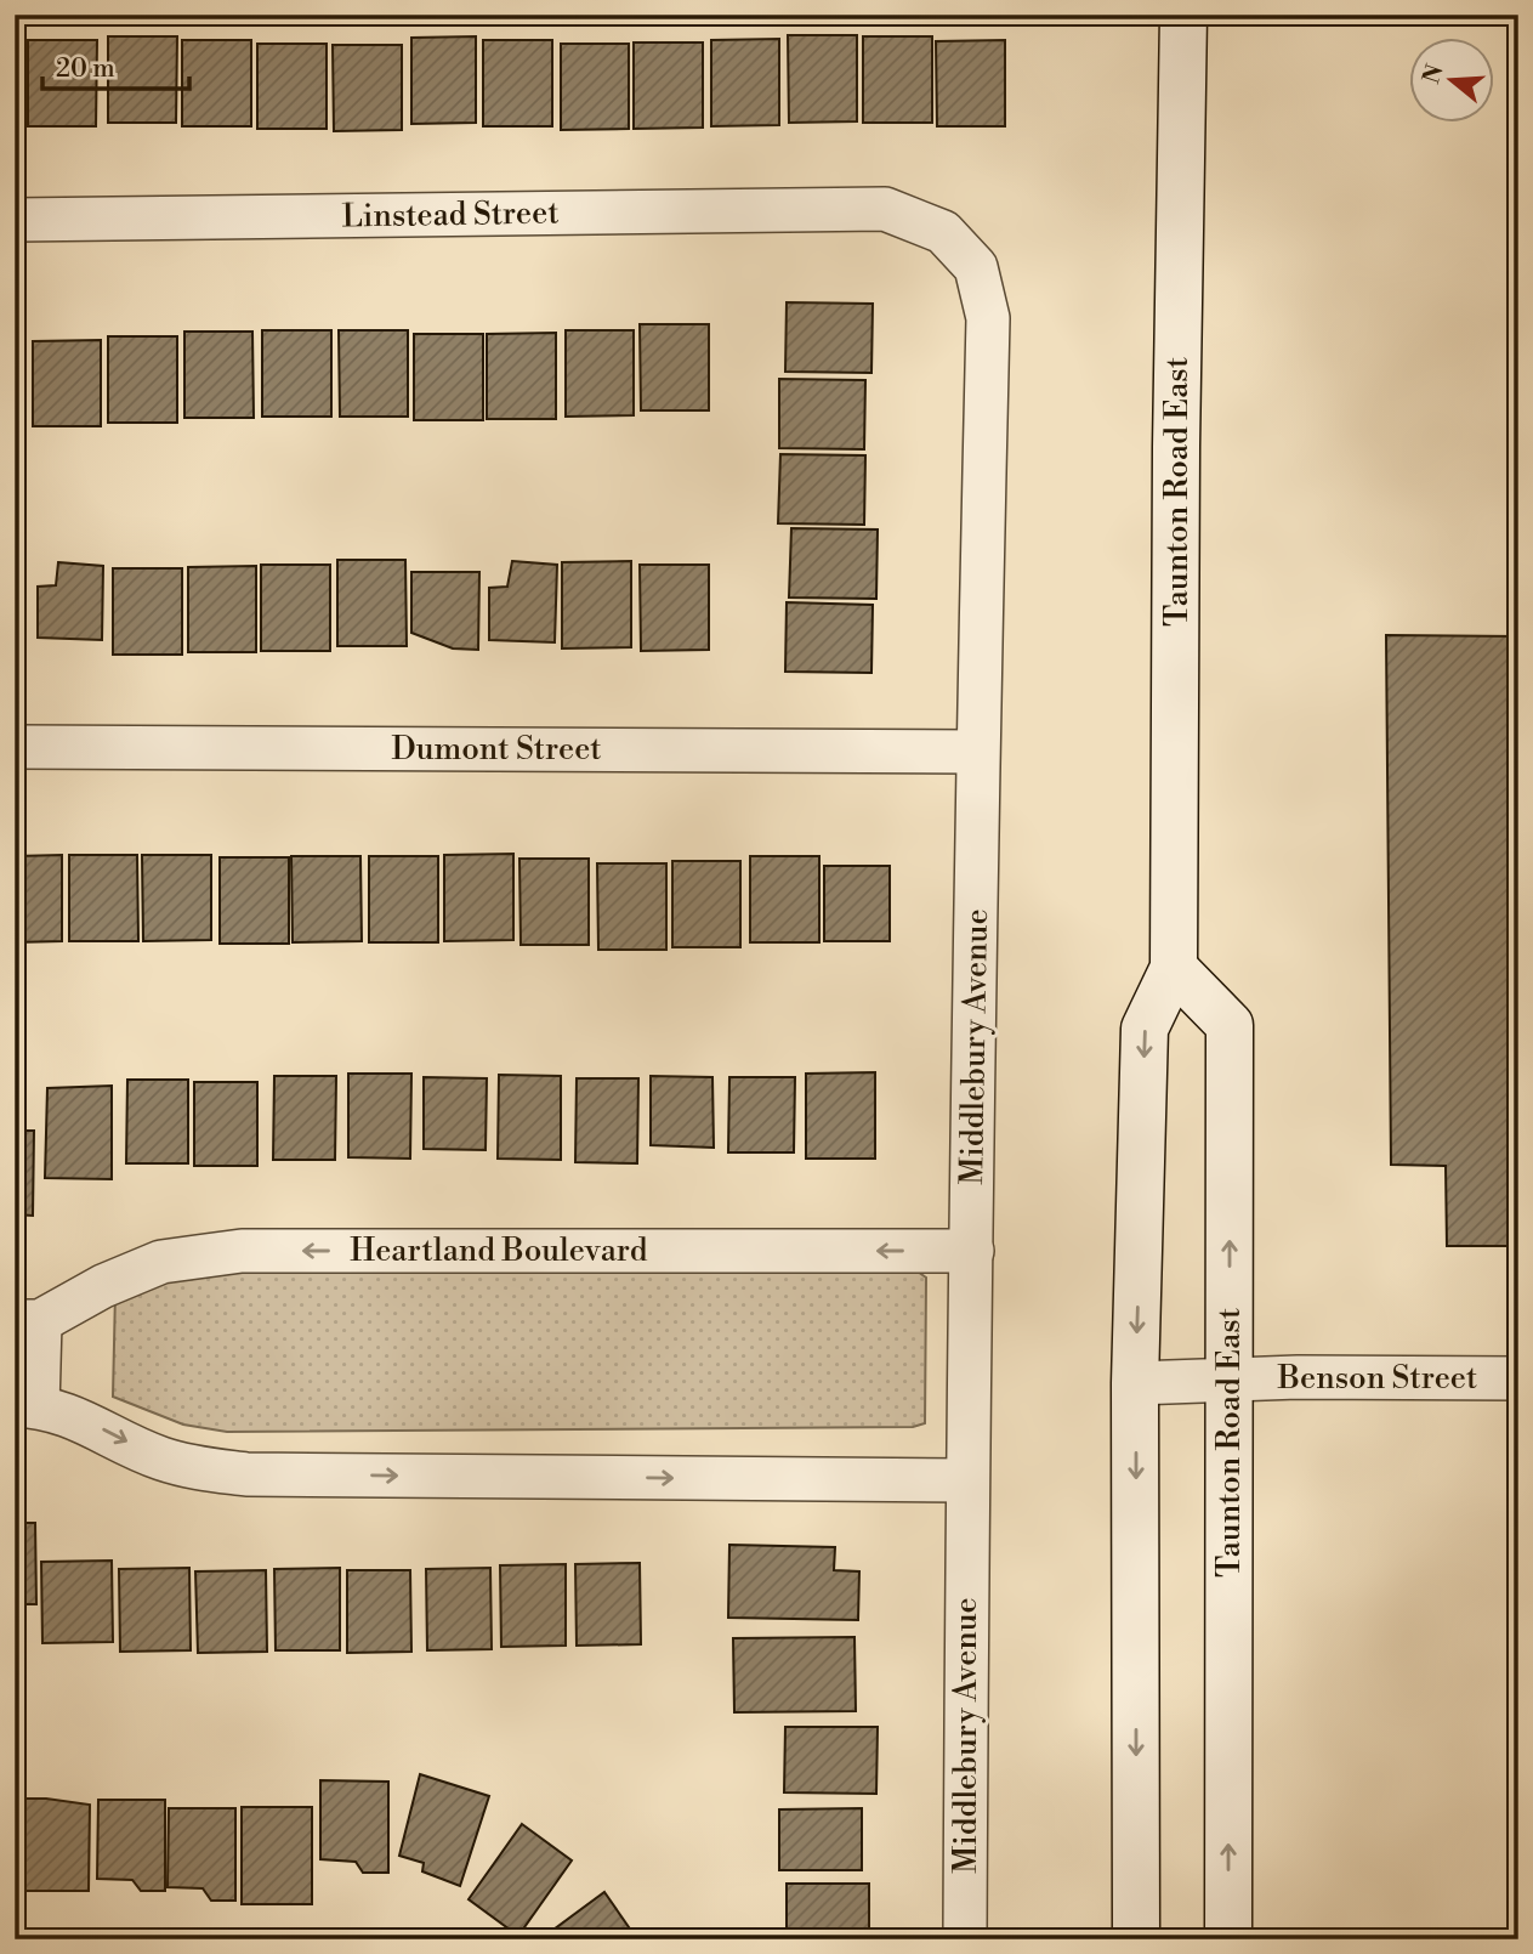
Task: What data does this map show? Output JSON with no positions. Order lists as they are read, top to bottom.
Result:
{
  "streets": {
    "main road": ["Taunton Road East"],
    "street": [
      "Linstead Street",
      "Dumont Street",
      "Middlebury Avenue",
      "Heartland Boulevard",
      "Benson Street"
    ]
  },
  "crossings": [
    ["Linstead Street", "Middlebury Avenue"],
    ["Taunton Road East", "Benson Street"],
    ["Dumont Street", "Middlebury Avenue"],
    ["Middlebury Avenue", "Heartland Boulevard"]
  ],
  "scale_bar": "20 m",
  "north": "left"
}
